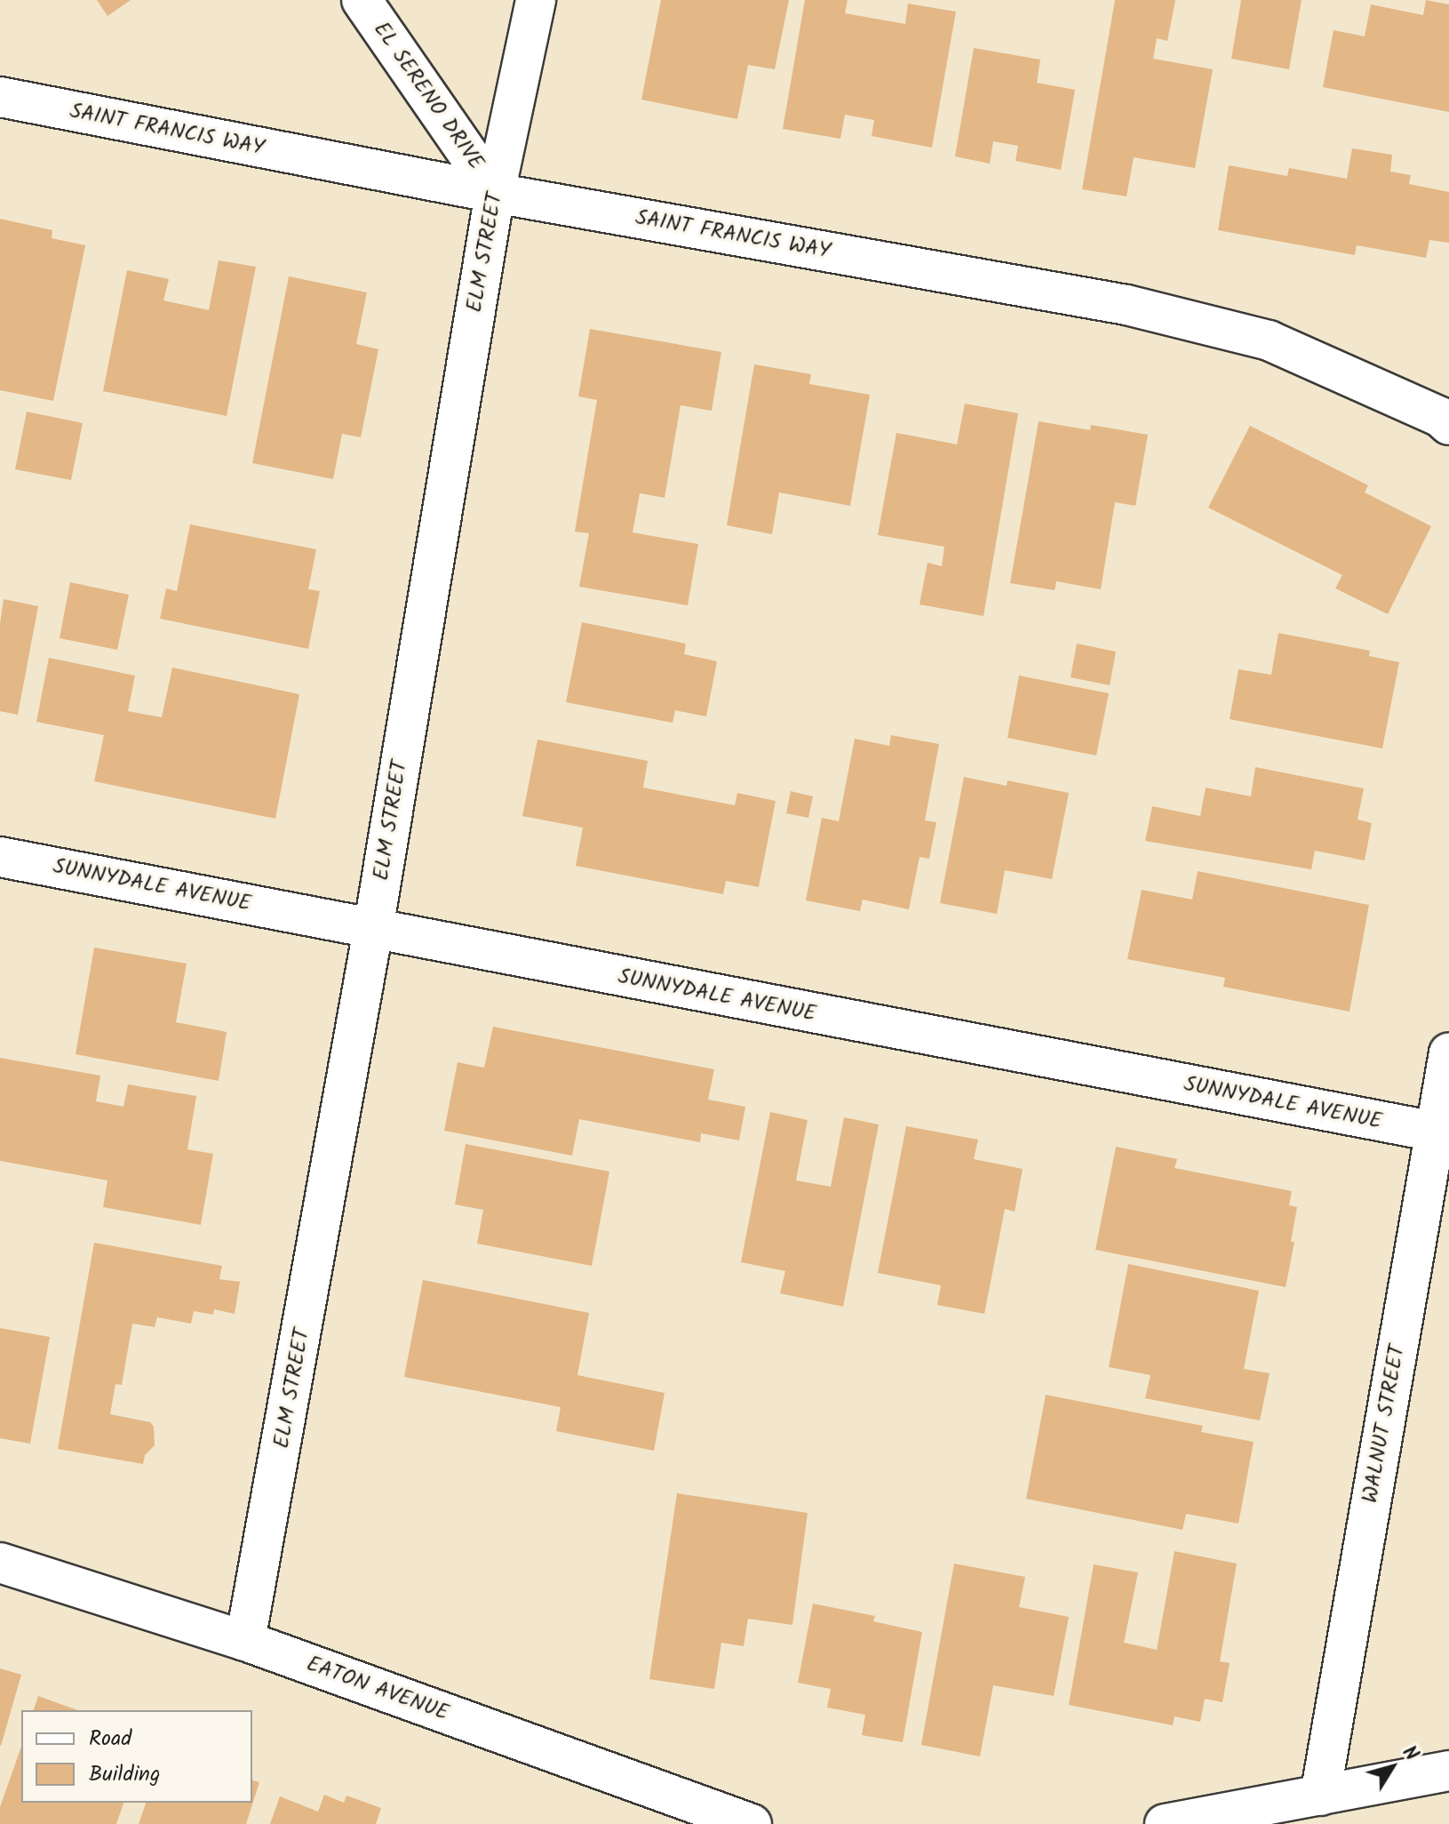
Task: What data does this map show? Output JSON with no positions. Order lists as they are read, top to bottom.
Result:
{
  "streets": {
    "street": [
      "EL SERENO DRIVE",
      "SAINT FRANCIS WAY",
      "ELM STREET",
      "SUNNYDALE AVENUE",
      "WALNUT STREET",
      "EATON AVENUE"
    ]
  },
  "crossings": [
    ["EL SERENO DRIVE", "SAINT FRANCIS WAY"],
    ["EL SERENO DRIVE", "ELM STREET"],
    ["SAINT FRANCIS WAY", "ELM STREET"],
    ["ELM STREET", "SUNNYDALE AVENUE"],
    ["ELM STREET", "EATON AVENUE"],
    ["SUNNYDALE AVENUE", "WALNUT STREET"]
  ],
  "legend": ["Road", "Building"],
  "north": "top right"
}
